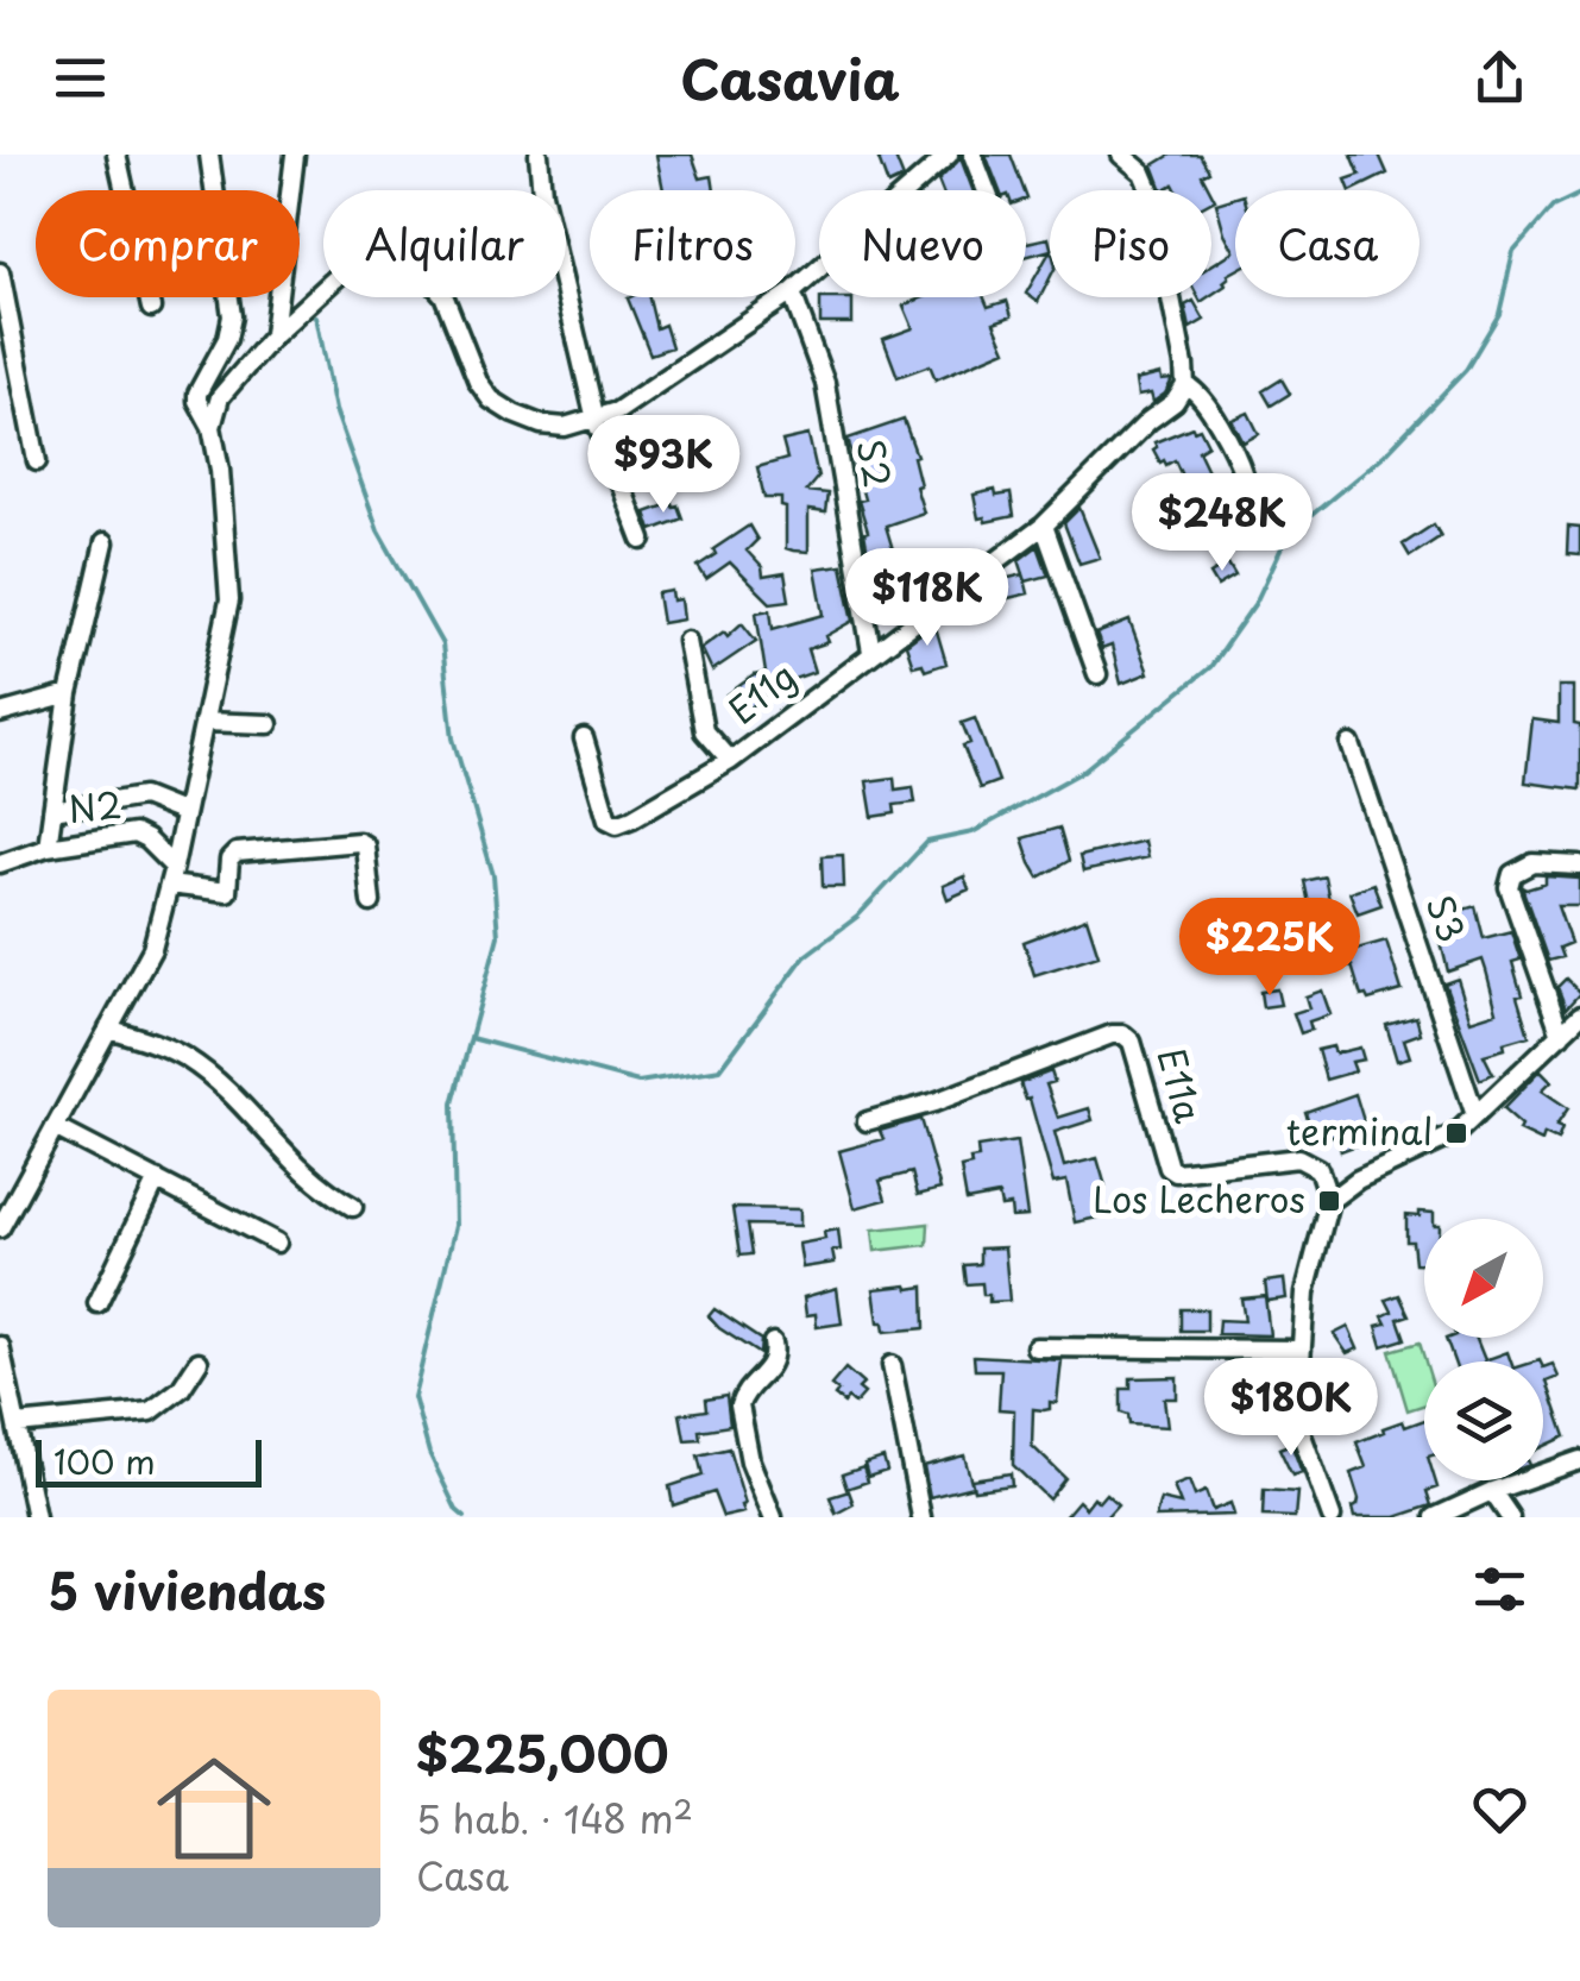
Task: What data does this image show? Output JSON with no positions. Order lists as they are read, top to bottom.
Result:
{
  "streets": {
    "street": [
      "S2",
      "E11g",
      "N2",
      "S3",
      "E11a"
    ]
  },
  "crossings": [
    ["S2", "E11g"]
  ],
  "places": {
    "transit": ["terminal", "Los Lecheros"]
  },
  "scale_bar": "100 m",
  "north": "bottom left",
  "page": {
    "header": "Casavia",
    "chip": [
      "Comprar",
      "Alquilar",
      "Filtros",
      "Nuevo",
      "Piso",
      "Casa"
    ],
    "price": [
      "$93K",
      "$248K",
      "$118K",
      "$225K",
      "$180K"
    ],
    "scale": "100 m",
    "heading": "5 viviendas",
    "list": [
      {
        "name": "$225,000",
        "note": "5 hab. · 148 m² · Casa"
      }
    ]
  }
}
